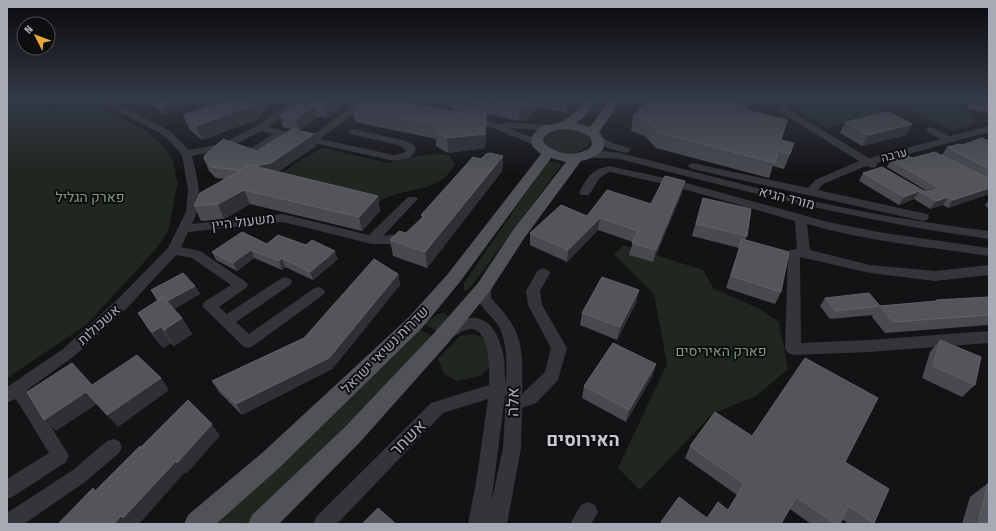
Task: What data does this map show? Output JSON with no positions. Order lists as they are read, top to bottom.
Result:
{
  "streets": {
    "main road": ["שדרות נשיאי ישראל"],
    "street": [
      "ערבה",
      "מורד הגיא",
      "משעול היין",
      "אשכולות",
      "אלה",
      "אשחר"
    ]
  },
  "crossings": [
    ["ערבה", "מורד הגיא"],
    ["משעול היין", "אשכולות"],
    ["אלה", "אשחר"]
  ],
  "districts": ["האירוסים"],
  "parks": ["פארק הגליל", "פארק האיריסים"],
  "north": "top left"
}
